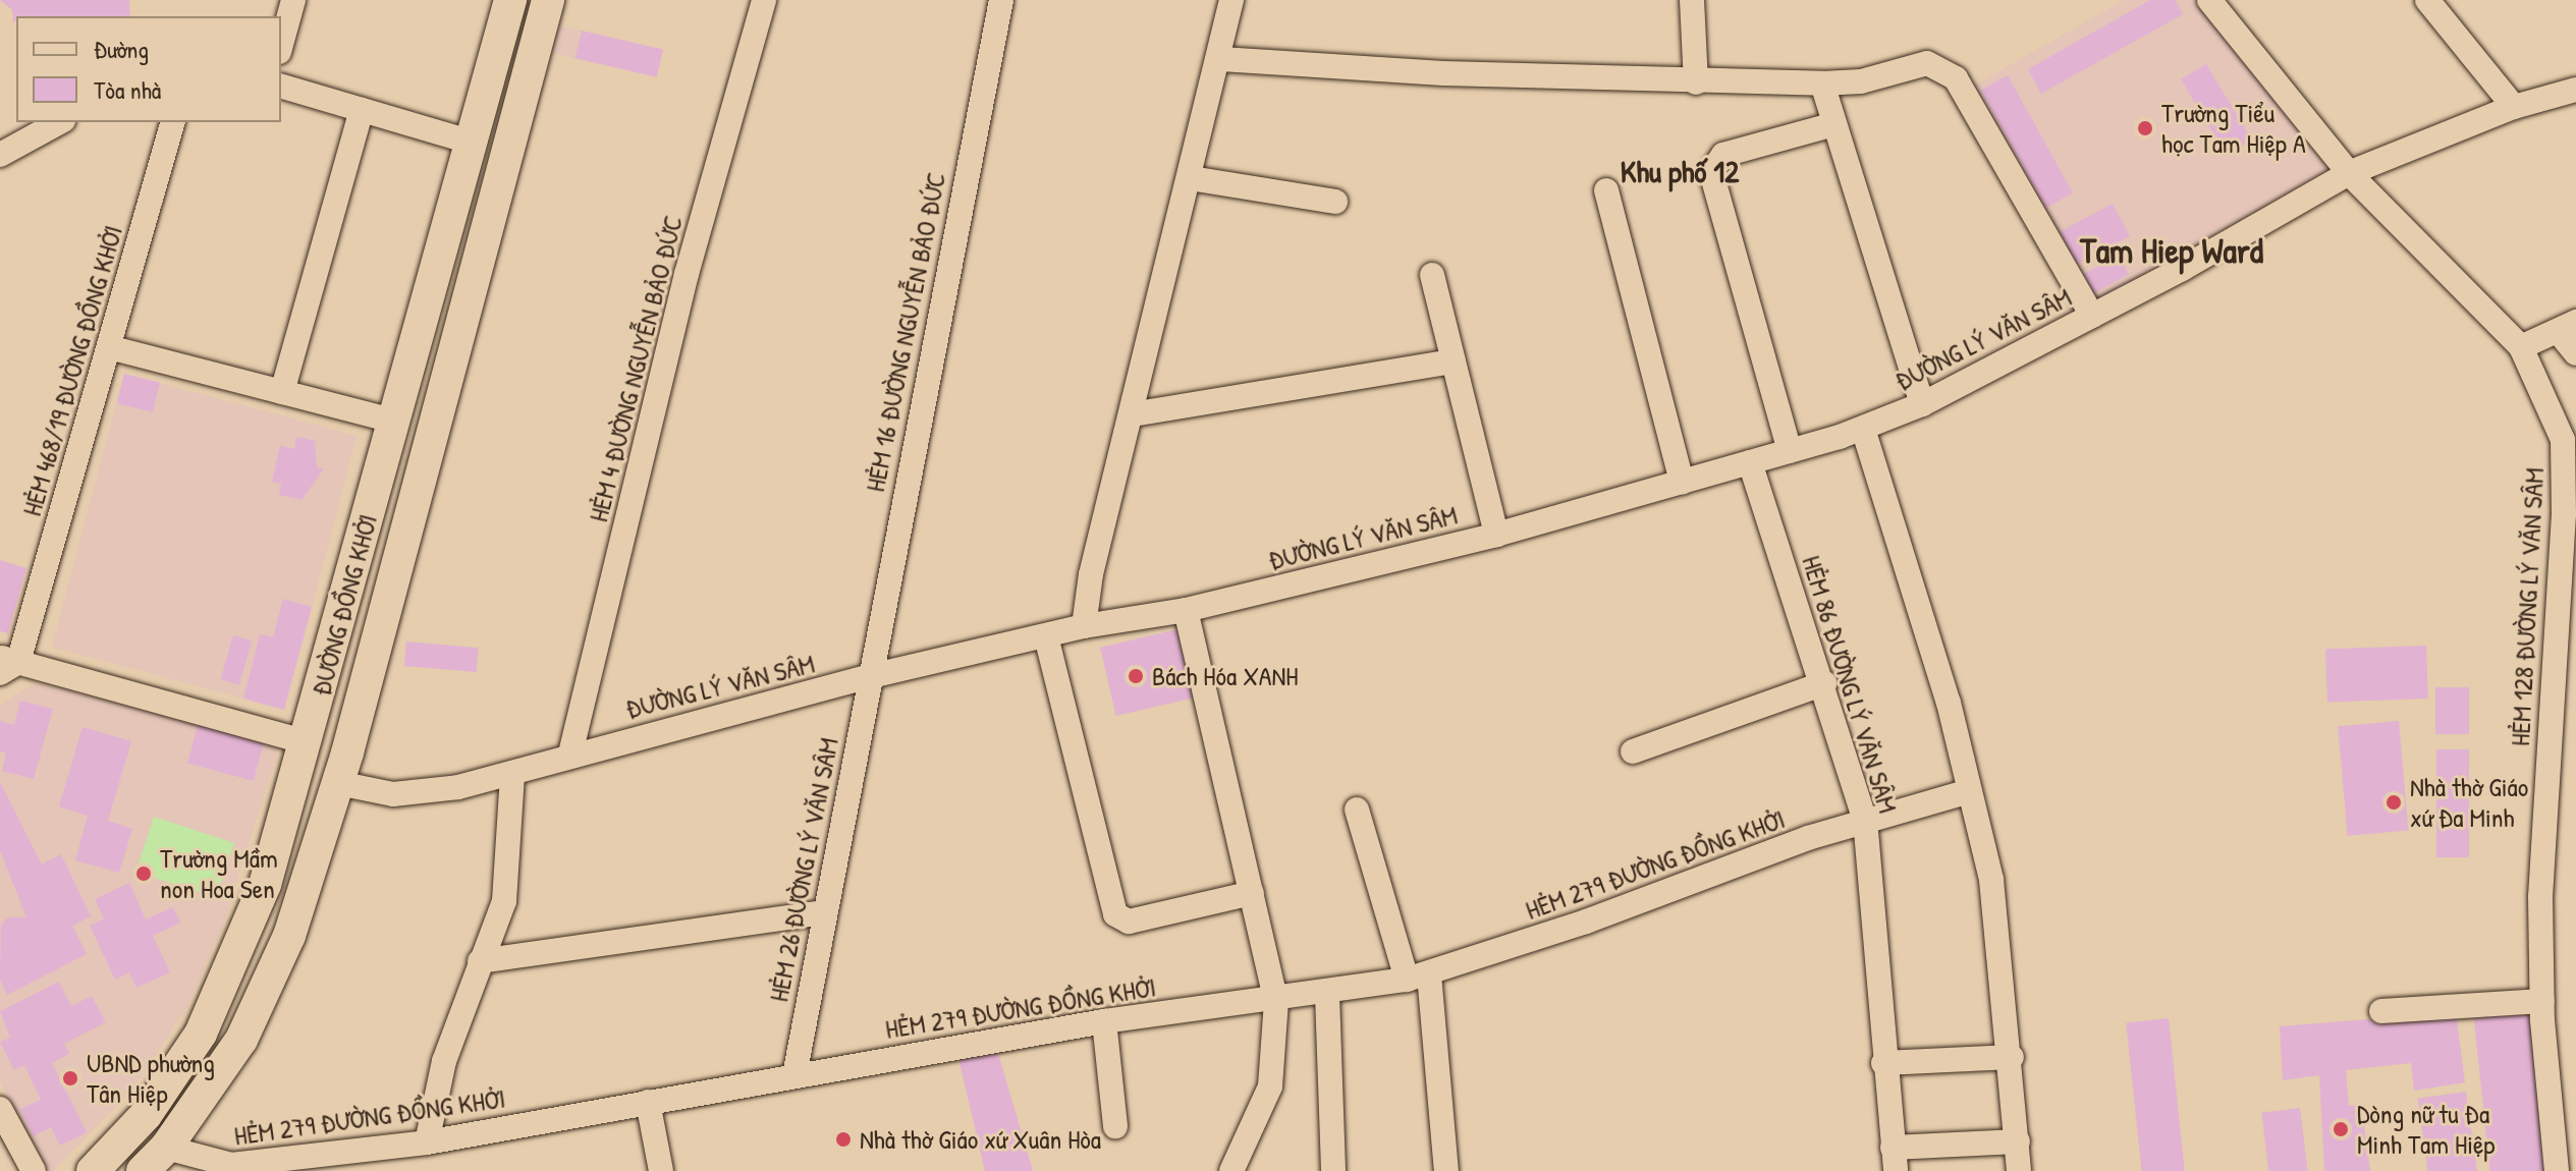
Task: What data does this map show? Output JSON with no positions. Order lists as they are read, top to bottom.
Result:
{
  "streets": {
    "main road": ["ĐƯỜNG ĐỒNG KHỞI"],
    "street": [
      "HẺM 16 ĐƯỜNG NGUYỄN BẢO ĐỨC",
      "ĐƯỜNG LÝ VĂN SÂM",
      "HẺM 4 ĐƯỜNG NGUYỄN BẢO ĐỨC",
      "HẺM 468/19 ĐƯỜNG ĐỒNG KHỞI",
      "HẺM 128 ĐƯỜNG LÝ VĂN SÂM",
      "HẺM 86 ĐƯỜNG LÝ VĂN SÂM",
      "HẺM 279 ĐƯỜNG ĐỒNG KHỞI",
      "HẺM 26 ĐƯỜNG LÝ VĂN SÂM"
    ]
  },
  "crossings": [
    ["HẺM 16 ĐƯỜNG NGUYỄN BẢO ĐỨC", "ĐƯỜNG LÝ VĂN SÂM"],
    ["HẺM 16 ĐƯỜNG NGUYỄN BẢO ĐỨC", "HẺM 26 ĐƯỜNG LÝ VĂN SÂM"],
    ["ĐƯỜNG LÝ VĂN SÂM", "HẺM 4 ĐƯỜNG NGUYỄN BẢO ĐỨC"],
    ["ĐƯỜNG LÝ VĂN SÂM", "ĐƯỜNG ĐỒNG KHỞI"],
    ["ĐƯỜNG LÝ VĂN SÂM", "HẺM 128 ĐƯỜNG LÝ VĂN SÂM"],
    ["ĐƯỜNG LÝ VĂN SÂM", "HẺM 86 ĐƯỜNG LÝ VĂN SÂM"],
    ["ĐƯỜNG LÝ VĂN SÂM", "HẺM 26 ĐƯỜNG LÝ VĂN SÂM"],
    ["ĐƯỜNG ĐỒNG KHỞI", "HẺM 279 ĐƯỜNG ĐỒNG KHỞI"],
    ["HẺM 86 ĐƯỜNG LÝ VĂN SÂM", "HẺM 279 ĐƯỜNG ĐỒNG KHỞI"],
    ["HẺM 279 ĐƯỜNG ĐỒNG KHỞI", "HẺM 26 ĐƯỜNG LÝ VĂN SÂM"]
  ],
  "districts": ["Khu phố 12", "Tam Hiep Ward"],
  "places": [
    "Trường Tiểu học Tam Hiệp A",
    "Bách Hóa XANH",
    "Nhà thờ Giáo xứ Đa Minh",
    "Trường Mầm non Hoa Sen",
    "UBND phường Tân Hiệp",
    "Dòng nữ tu Đa Minh Tam Hiệp",
    "Nhà thờ Giáo xứ Xuân Hòa"
  ],
  "legend": ["Đường", "Tòa nhà"]
}
